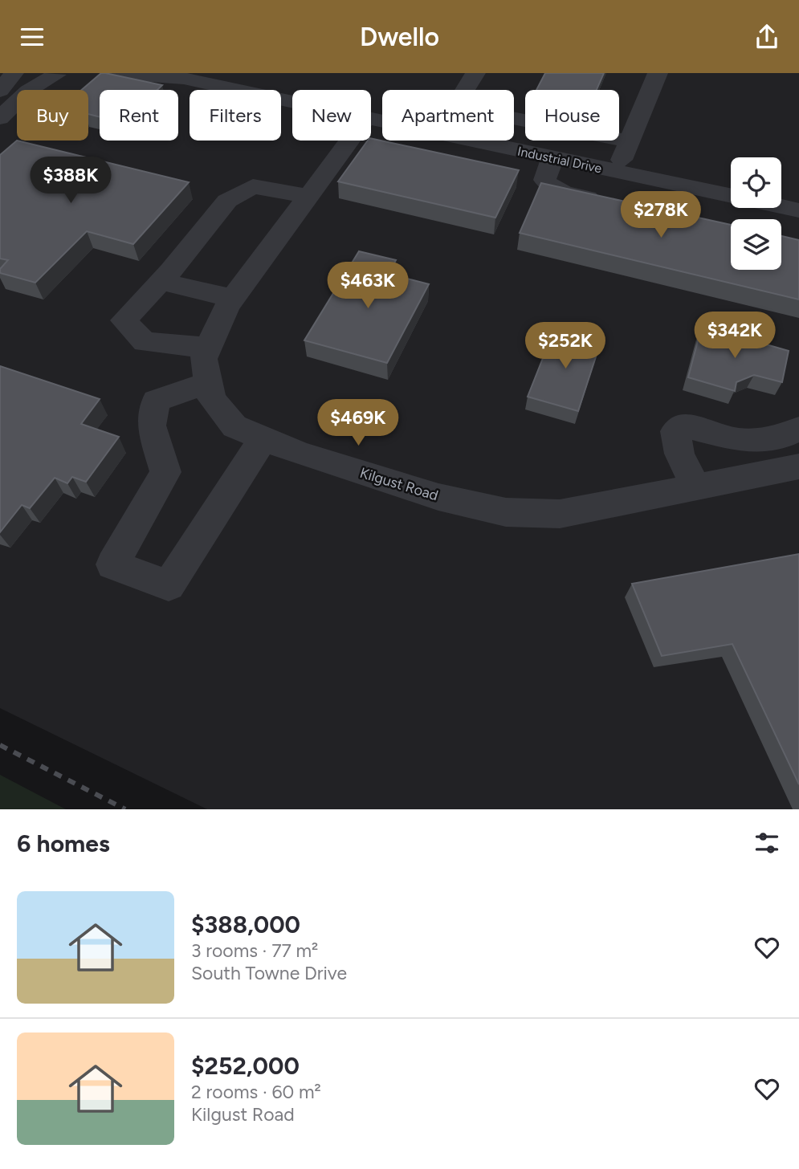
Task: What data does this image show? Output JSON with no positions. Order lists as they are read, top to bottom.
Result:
{
  "streets": {
    "street": ["Industrial Drive", "Kilgust Road"]
  },
  "page": {
    "header": "Dwello",
    "chip": [
      "Buy",
      "Rent",
      "Filters",
      "New",
      "Apartment",
      "House"
    ],
    "price": [
      "$388K",
      "$278K",
      "$463K",
      "$342K",
      "$252K",
      "$469K"
    ],
    "heading": "6 homes",
    "list": [
      {
        "name": "$388,000",
        "note": "3 rooms · 77 m² · South Towne Drive"
      },
      {
        "name": "$252,000",
        "note": "2 rooms · 60 m² · Kilgust Road"
      }
    ]
  }
}
